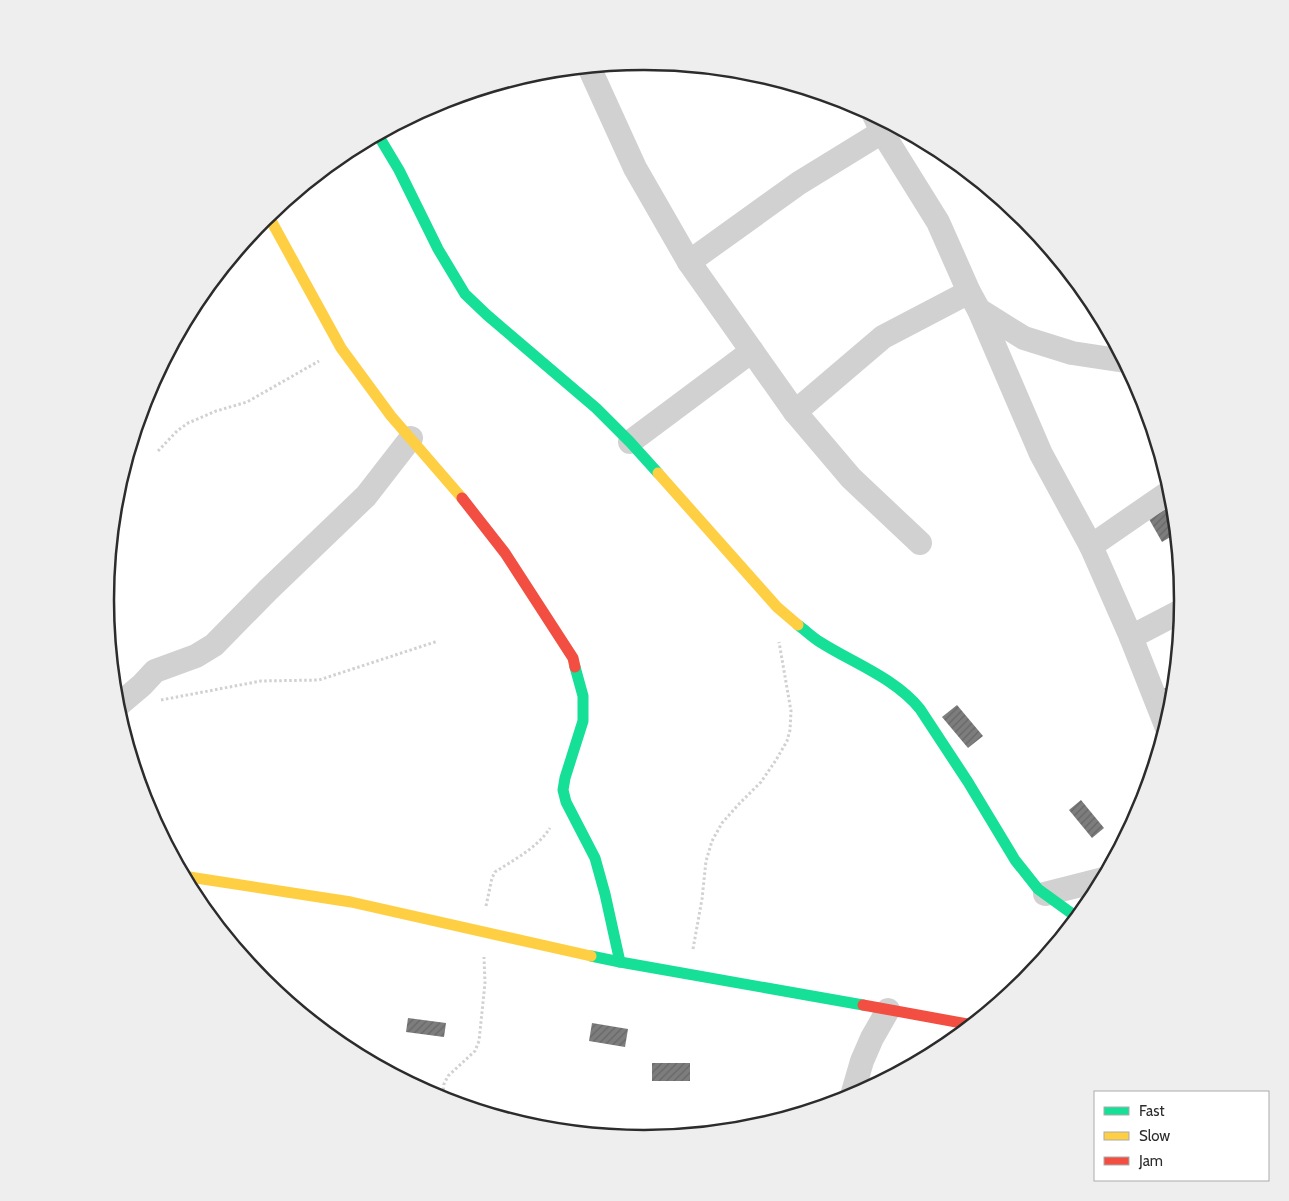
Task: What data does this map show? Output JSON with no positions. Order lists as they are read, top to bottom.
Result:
{
  "legend": ["Fast", "Slow", "Jam"]
}
